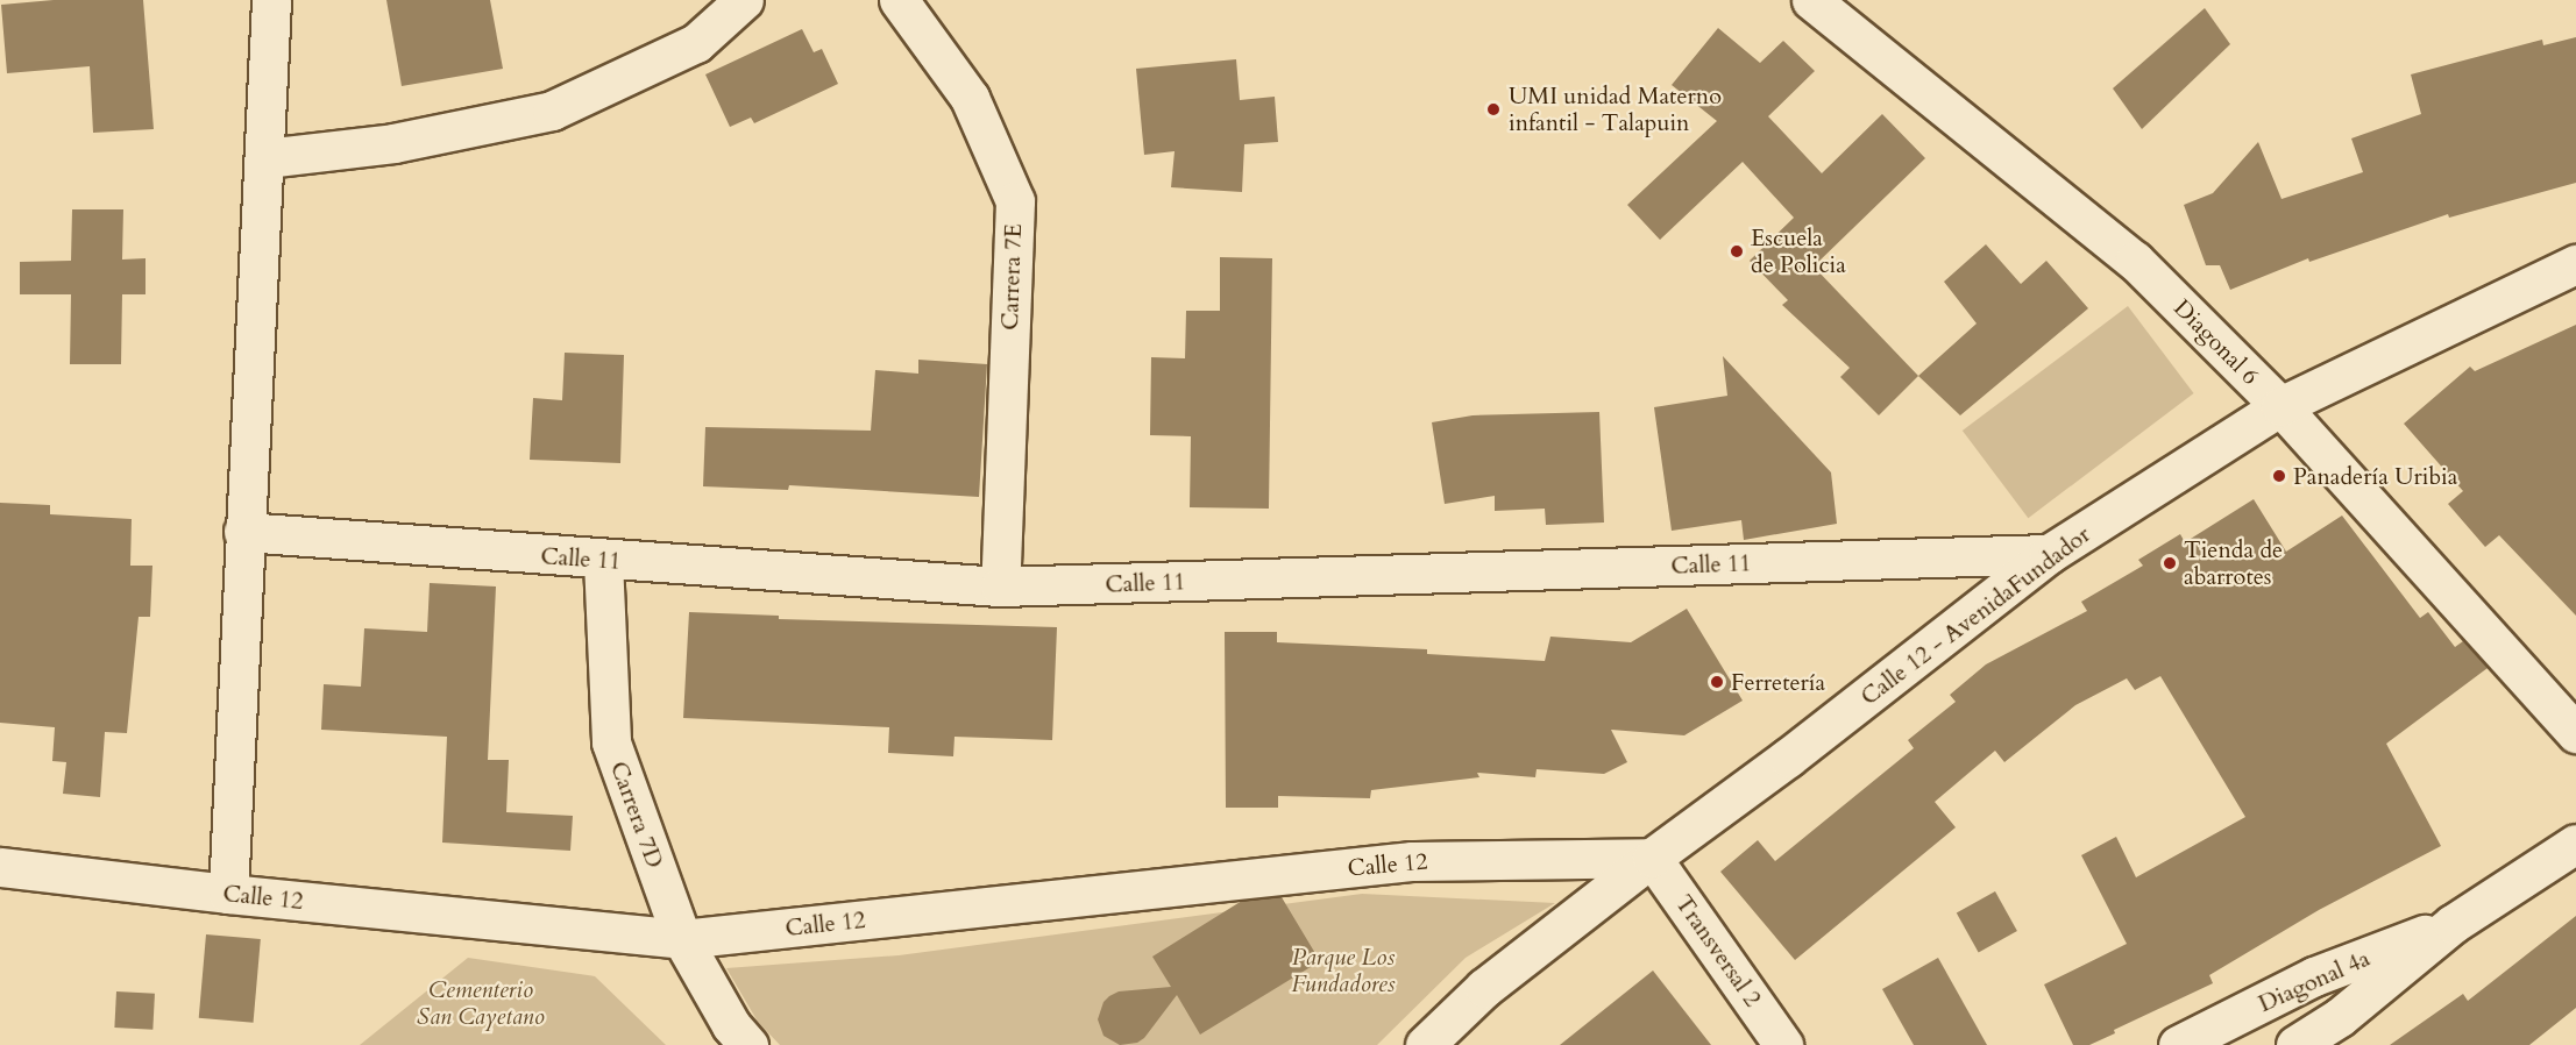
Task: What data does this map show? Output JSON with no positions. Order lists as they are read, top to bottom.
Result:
{
  "streets": {
    "street": [
      "Carrera 7E",
      "Diagonal 6",
      "Calle 11",
      "Calle 12 - AvenidaFundador",
      "Carrera 7D",
      "Calle 12",
      "Transversal 2",
      "Diagonal 4a"
    ]
  },
  "crossings": [
    ["Carrera 7E", "Calle 11"],
    ["Diagonal 6", "Calle 12 - AvenidaFundador"],
    ["Calle 11", "Calle 12 - AvenidaFundador"],
    ["Calle 11", "Carrera 7D"],
    ["Calle 12 - AvenidaFundador", "Calle 12"],
    ["Calle 12 - AvenidaFundador", "Transversal 2"],
    ["Carrera 7D", "Calle 12"],
    ["Calle 12", "Transversal 2"]
  ],
  "parks": ["Parque Los Fundadores", "Cementerio San Cayetano"],
  "places": [
    "UMI unidad Materno infantil - Talapuin",
    "Escuela de Policia",
    "Panadería Uribia",
    "Tienda de abarrotes",
    "Ferretería"
  ]
}
